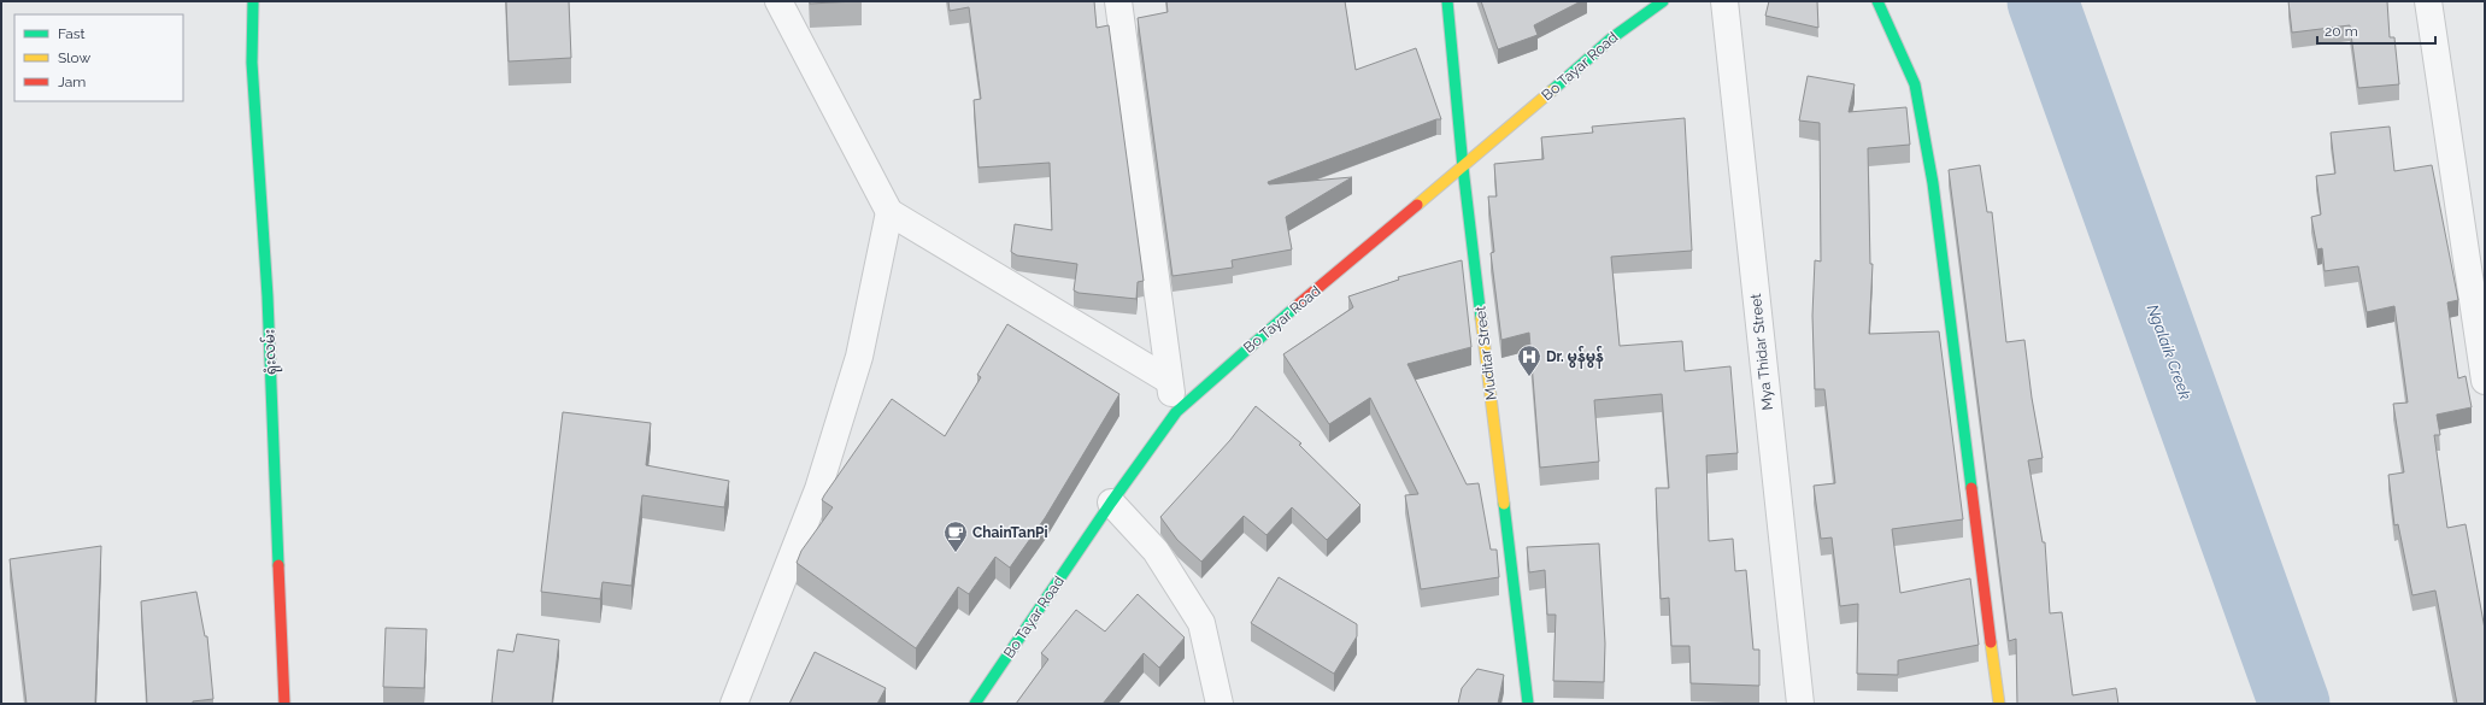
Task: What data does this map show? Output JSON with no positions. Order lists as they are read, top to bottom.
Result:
{
  "streets": {
    "street": [
      "Bo Tayar Road",
      "ရုံးလမ်း",
      "Mya Thidar Street",
      "Muditar Street"
    ]
  },
  "crossings": [
    ["Bo Tayar Road", "Muditar Street"]
  ],
  "water": ["Ngalaik Creek"],
  "places": {
    "hospital": ["Dr. မွန်မွန်"],
    "cafe": ["ChainTanPi"]
  },
  "legend": ["Fast", "Slow", "Jam"],
  "scale_bar": "20 m"
}
